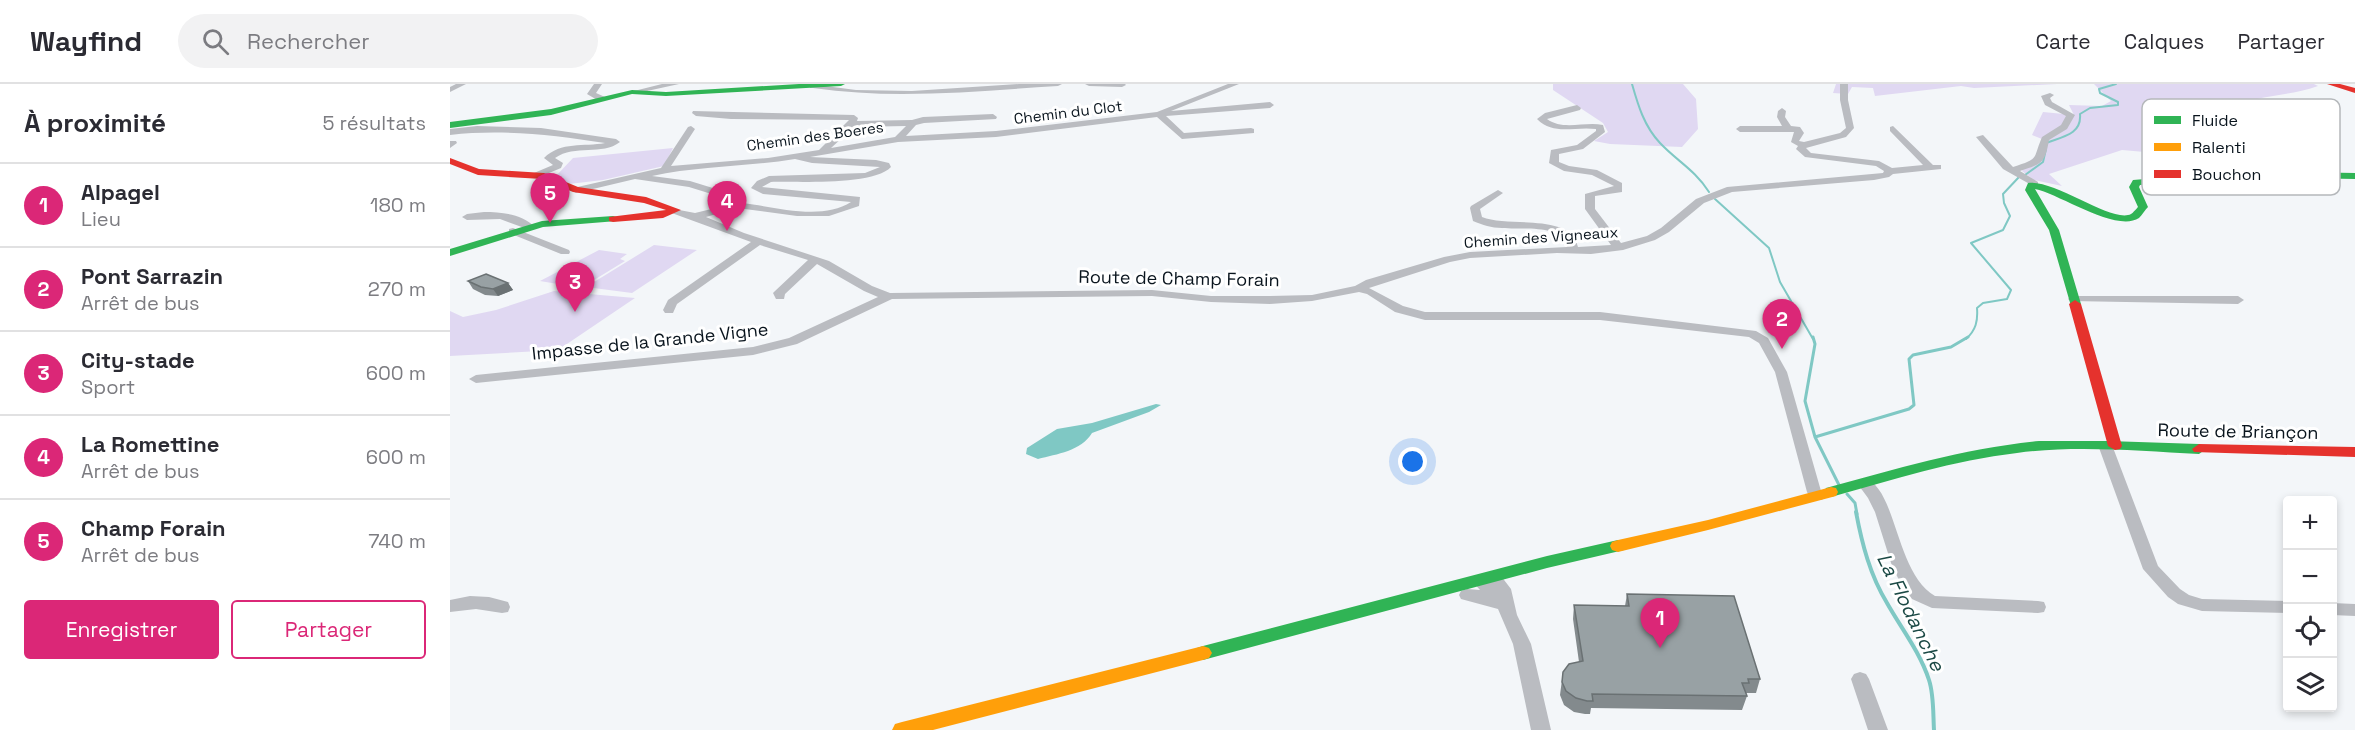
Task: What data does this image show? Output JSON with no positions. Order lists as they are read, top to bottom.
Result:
{
  "streets": {
    "main road": ["Route de Champ Forain", "Route de Briançon"],
    "street": [
      "Chemin du Clot",
      "Chemin des Boeres",
      "Chemin des Vigneaux",
      "Impasse de la Grande Vigne"
    ]
  },
  "crossings": [
    ["Chemin du Clot", "Chemin des Boeres"],
    ["Chemin des Boeres", "Route de Champ Forain"],
    ["Chemin des Vigneaux", "Route de Champ Forain"],
    ["Route de Champ Forain", "Impasse de la Grande Vigne"]
  ],
  "water": ["La Flodanche"],
  "legend": ["Fluide", "Ralenti", "Bouchon"],
  "page": {
    "header": "Wayfind",
    "search": "Rechercher",
    "nav": ["Carte", "Calques", "Partager"],
    "heading": ["À proximité", "5 résultats"],
    "list": [
      {
        "mark": "1",
        "name": "Alpagel",
        "note": "Lieu",
        "value": "180 m"
      },
      {
        "mark": "2",
        "name": "Pont Sarrazin",
        "note": "Arrêt de bus",
        "value": "270 m"
      },
      {
        "mark": "3",
        "name": "City-stade",
        "note": "Sport",
        "value": "600 m"
      },
      {
        "mark": "4",
        "name": "La Romettine",
        "note": "Arrêt de bus",
        "value": "600 m"
      },
      {
        "mark": "5",
        "name": "Champ Forain",
        "note": "Arrêt de bus",
        "value": "740 m"
      }
    ],
    "pins": [
      "5",
      "4",
      "3",
      "2",
      "1"
    ],
    "map_buttons": ["+", "−"],
    "buttons": ["Enregistrer", "Partager"]
  }
}
